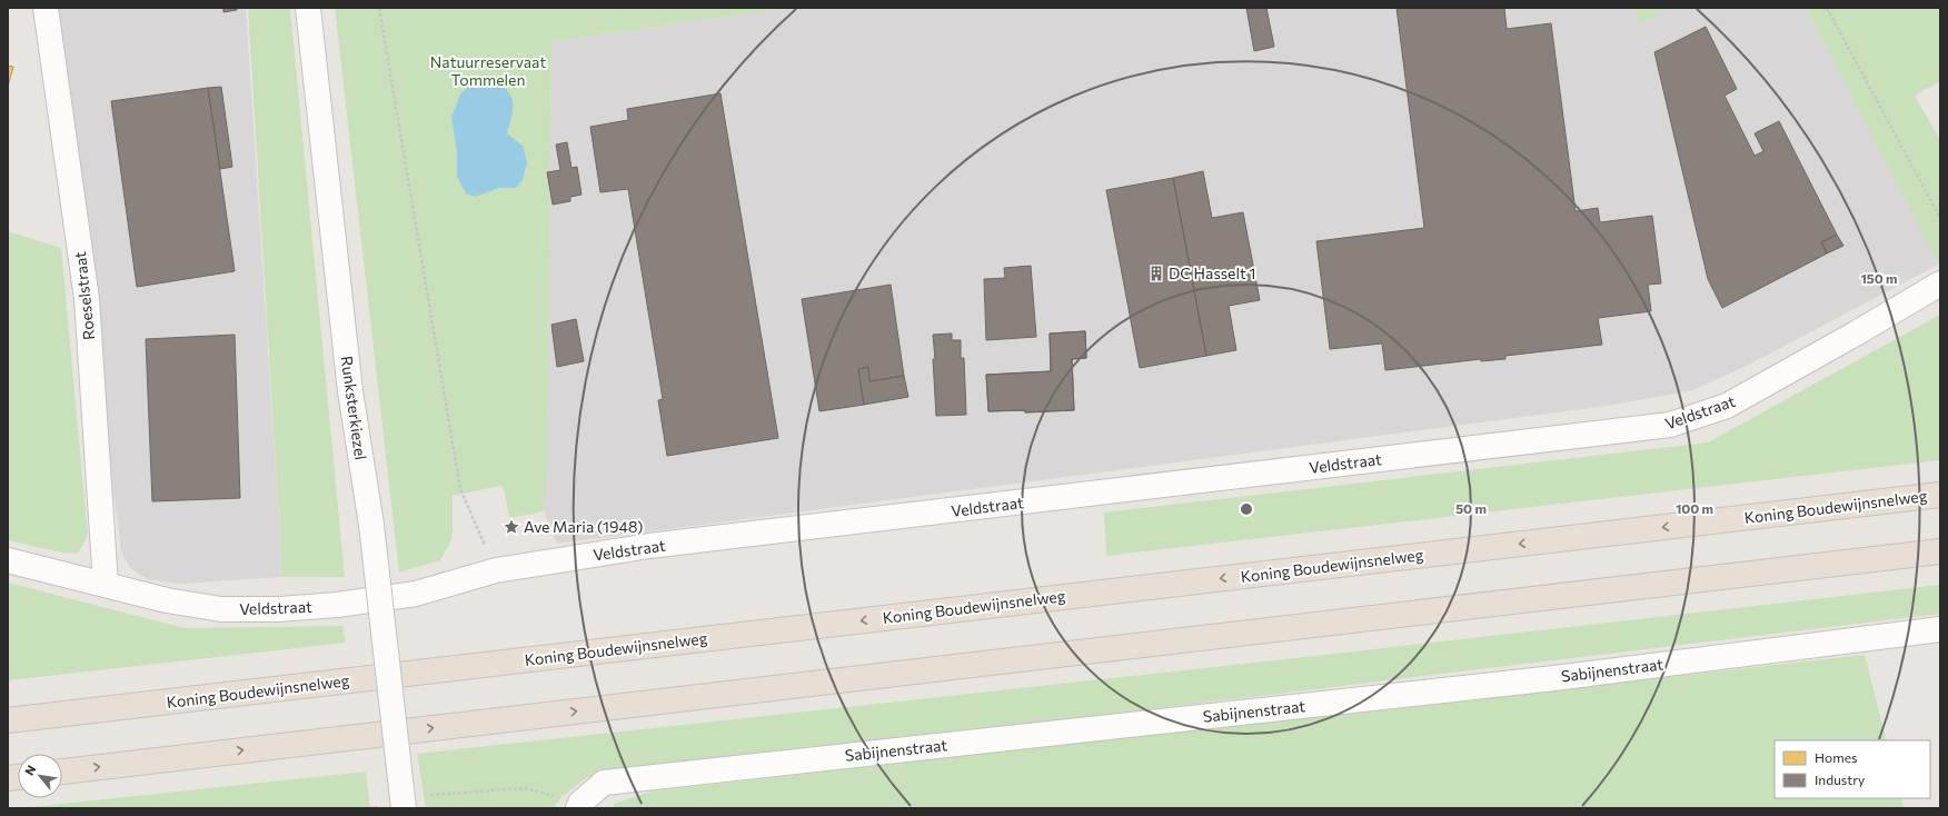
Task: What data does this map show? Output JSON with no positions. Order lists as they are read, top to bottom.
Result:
{
  "streets": {
    "highway": ["Koning Boudewijnsnelweg"],
    "street": [
      "Roeselstraat",
      "Runksterkiezel",
      "Veldstraat",
      "Sabijnenstraat"
    ]
  },
  "crossings": [
    ["Roeselstraat", "Veldstraat"]
  ],
  "parks": ["Natuurreservaat Tommelen"],
  "places": {
    "building": ["DC Hasselt 1"],
    "place": ["Ave Maria (1948)"]
  },
  "legend": ["Homes", "Industry"],
  "north": "top left",
  "rings": ["150 m", "50 m", "100 m"]
}
